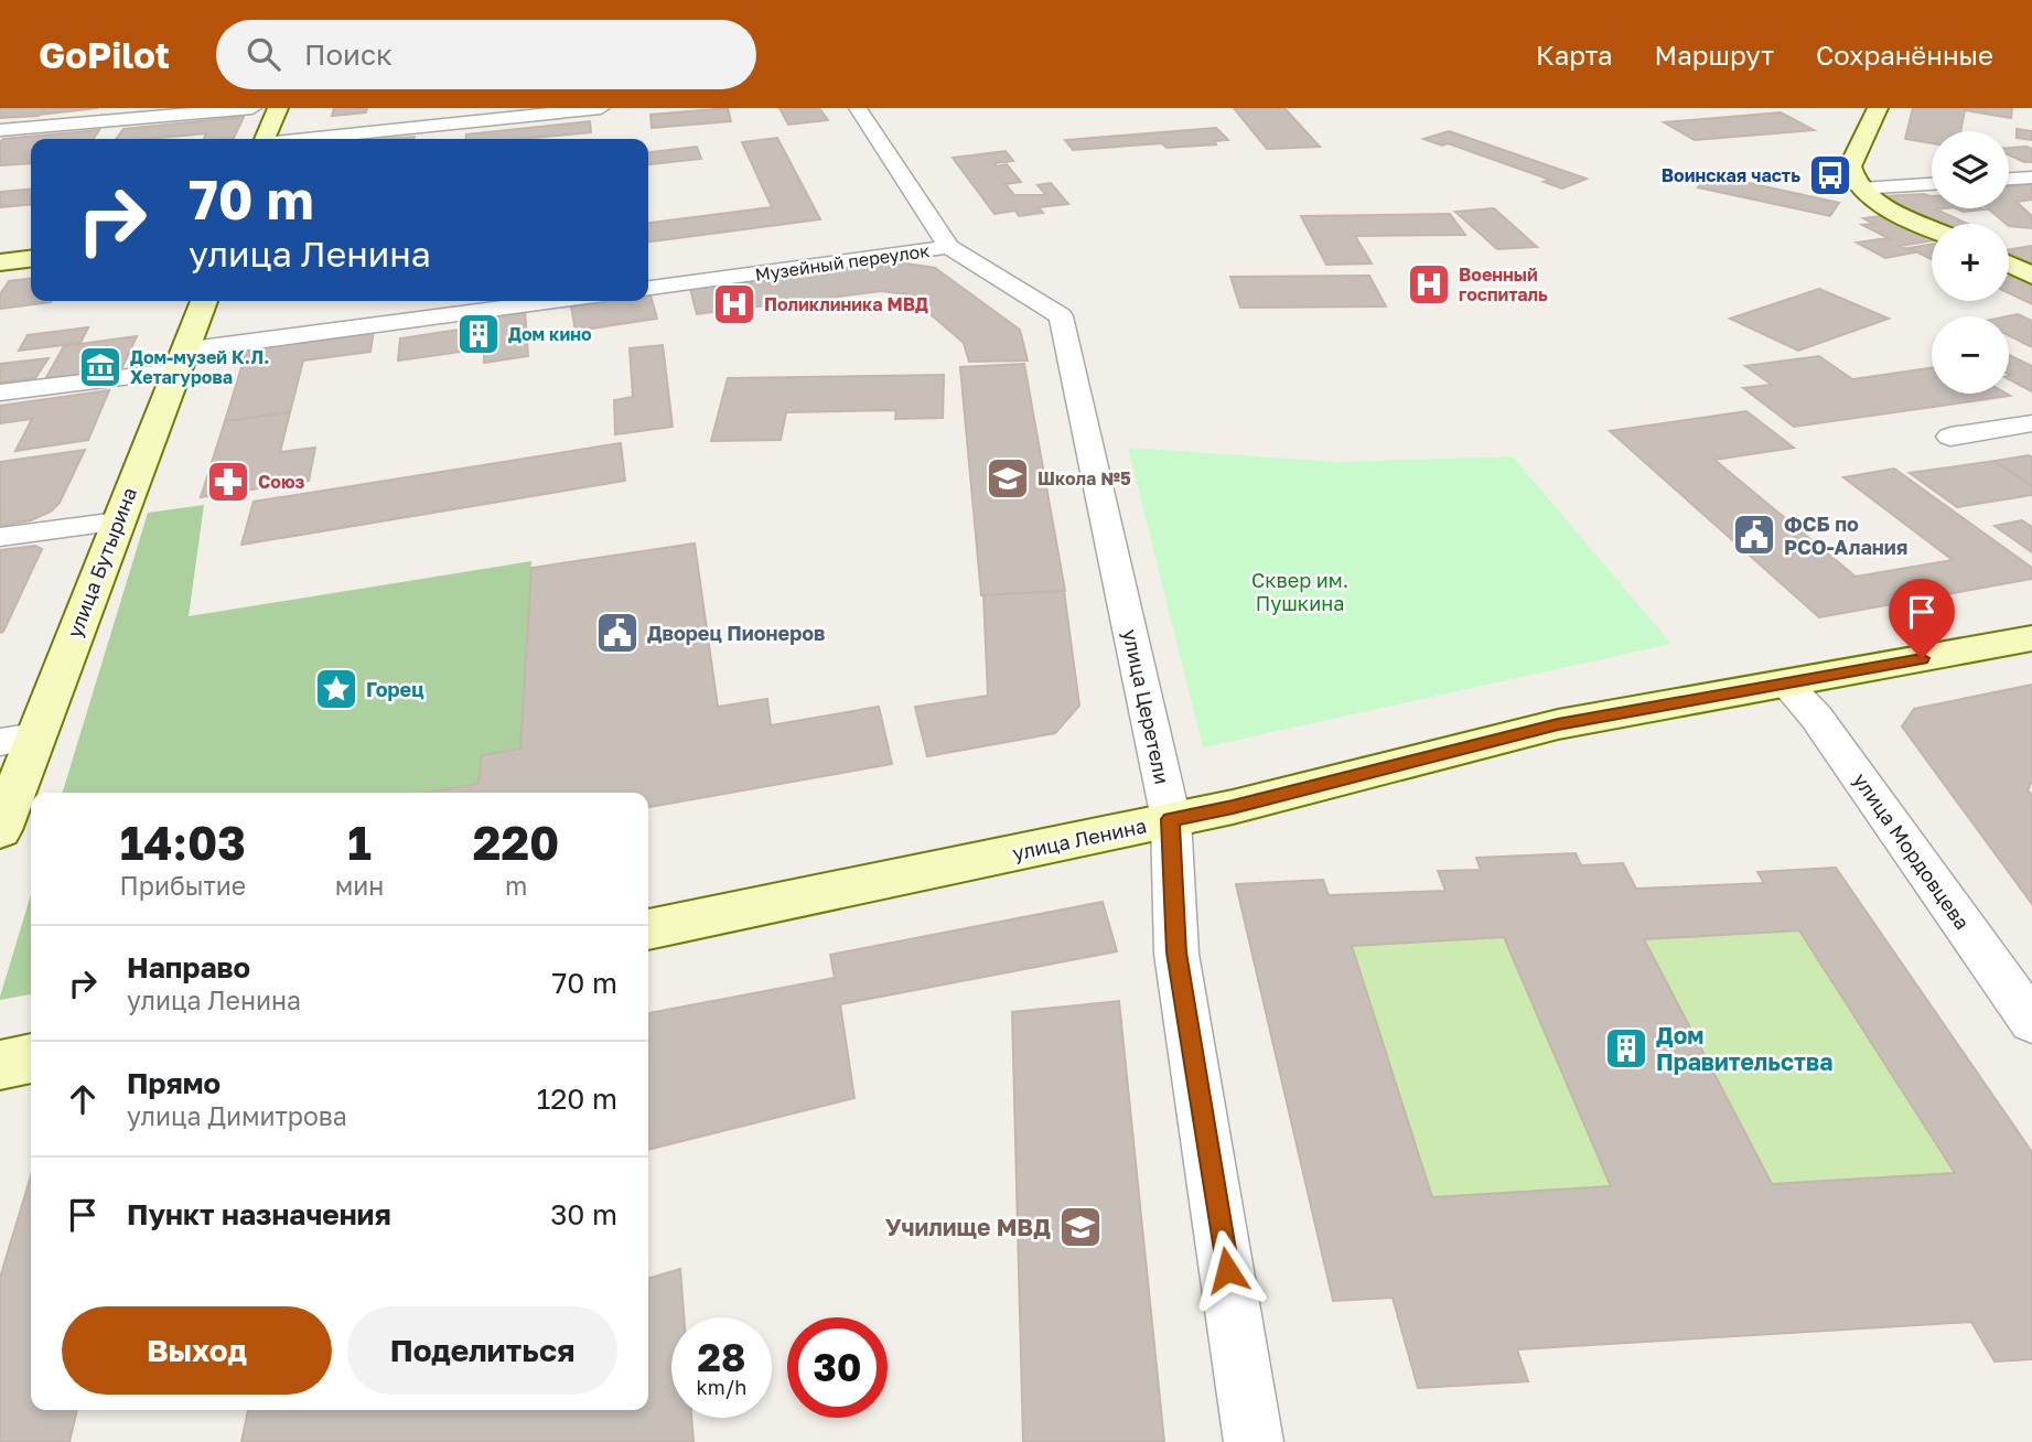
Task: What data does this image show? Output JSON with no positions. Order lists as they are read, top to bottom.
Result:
{
  "streets": {
    "main road": ["улица Бутырина", "улица Ленина"],
    "street": ["Музейный переулок", "улица Церетели", "улица Мордовцева"]
  },
  "crossings": [
    ["Музейный переулок", "улица Церетели"],
    ["улица Церетели", "улица Ленина"],
    ["улица Ленина", "улица Мордовцева"]
  ],
  "parks": ["Сквер им. Пушкина"],
  "places": {
    "bus stop": ["Воинская часть"],
    "hospital": ["Военный госпиталь", "Поликлиника МВД"],
    "building": ["Дом кино", "Дом Правительства"],
    "museum": ["Дом-музей К.Л. Хетагурова"],
    "school or university": ["Школа №5", "Училище МВД"],
    "pharmacy": ["Союз"],
    "public building": ["ФСБ по РСО-Алания", "Дворец Пионеров"],
    "place": ["Горец"]
  },
  "page": {
    "header": "GoPilot",
    "search": "Поиск",
    "nav": ["Карта", "Маршрут", "Сохранённые"],
    "map_buttons": ["+", "−"],
    "turn": ["70 m", "улица Ленина"],
    "eta": [
      "14:03",
      "Прибытие",
      "1",
      "мин",
      "220",
      "m"
    ],
    "list": [
      {
        "name": "Направо",
        "note": "улица Ленина",
        "value": "70 m"
      },
      {
        "name": "Прямо",
        "note": "улица Димитрова",
        "value": "120 m"
      },
      {
        "name": "Пункт назначения",
        "value": "30 m"
      }
    ],
    "buttons": ["Выход", "Поделиться"],
    "speed": "28 km/h",
    "limit": "30"
  }
}
